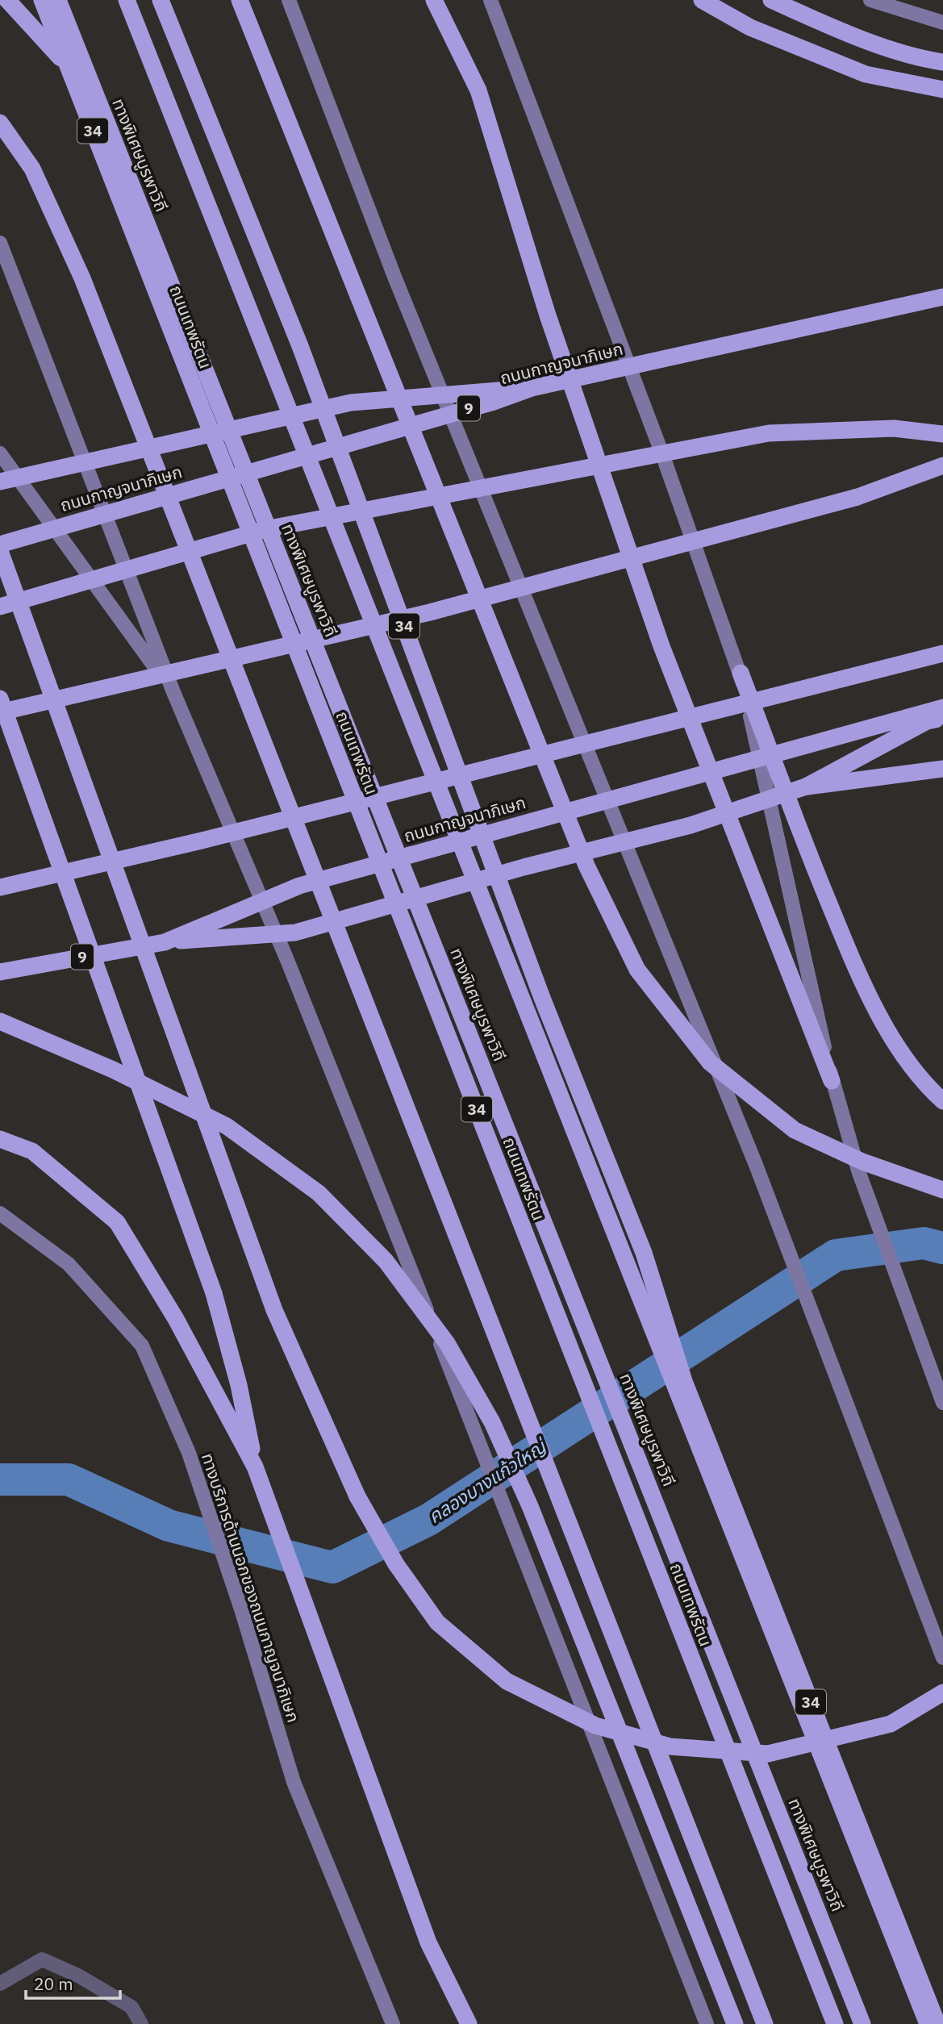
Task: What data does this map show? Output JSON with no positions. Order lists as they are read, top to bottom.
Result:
{
  "streets": {
    "highway": [
      "34",
      "ทางพิเศษบูรพาวิถี",
      "ถนนเทพรัตน",
      "ถนนกาญจนาภิเษก",
      "9"
    ],
    "main road": ["ทางบริการด้านนอกของถนนกาญจนาภิเษก"]
  },
  "water": ["คลองบางแก้วใหญ่"],
  "scale_bar": "20 m"
}
